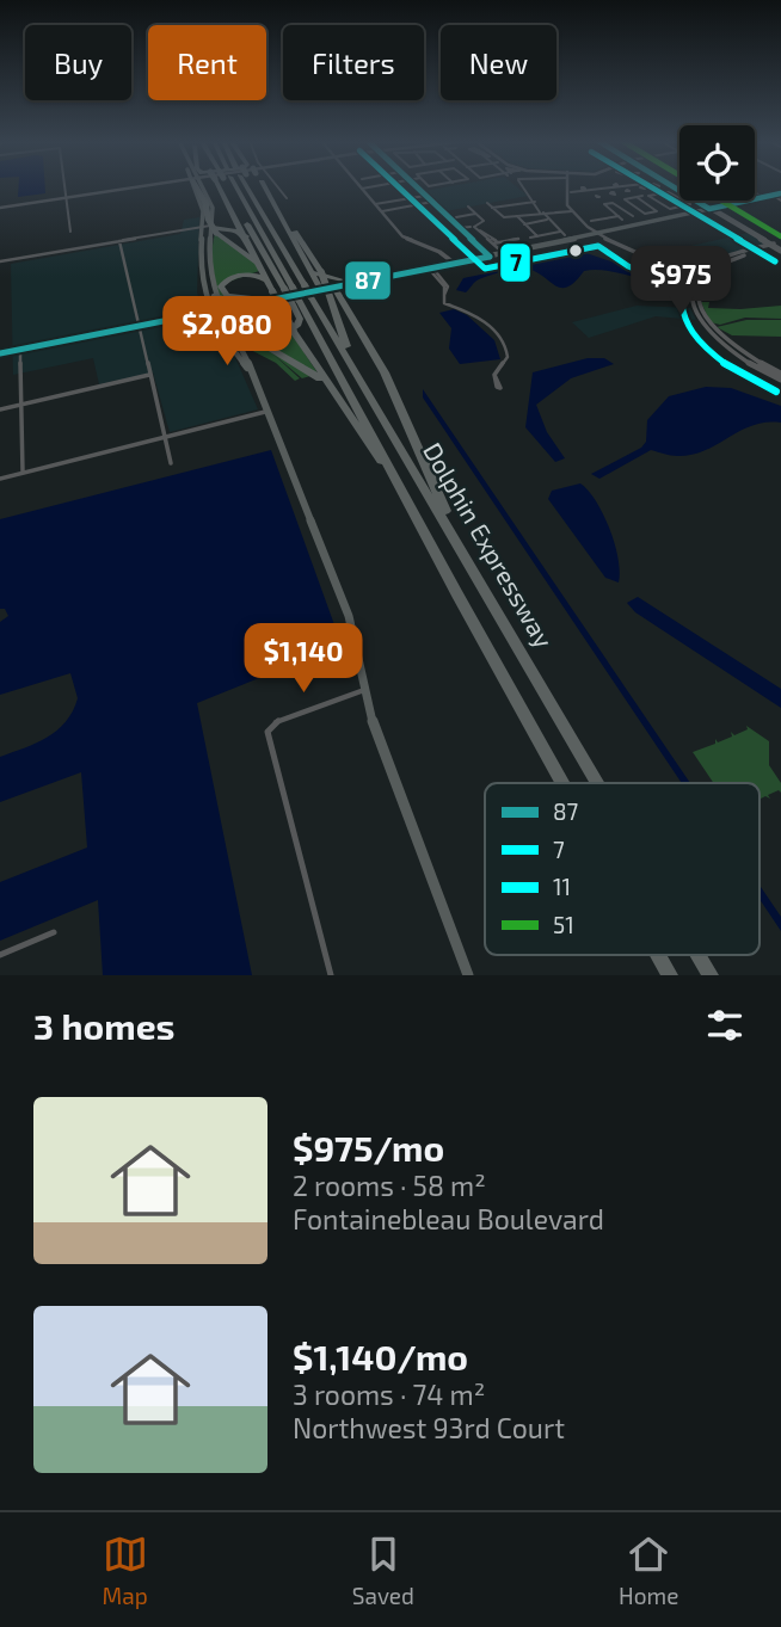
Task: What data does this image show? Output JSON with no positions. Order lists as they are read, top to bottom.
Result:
{
  "streets": {
    "highway": ["Dolphin Expressway"]
  },
  "lines": [
    "transit line 87",
    "transit line 7",
    "transit line 11",
    "transit line 51"
  ],
  "legend": [
    "87",
    "7",
    "11",
    "51"
  ],
  "page": {
    "chip": [
      "Buy",
      "Rent",
      "Filters",
      "New"
    ],
    "price": ["$975", "$2,080", "$1,140"],
    "heading": "3 homes",
    "list": [
      {
        "name": "$975/mo",
        "note": "2 rooms · 58 m² · Fontainebleau Boulevard"
      },
      {
        "name": "$1,140/mo",
        "note": "3 rooms · 74 m² · Northwest 93rd Court"
      }
    ],
    "tabs": ["Map", "Saved", "Home"]
  }
}
